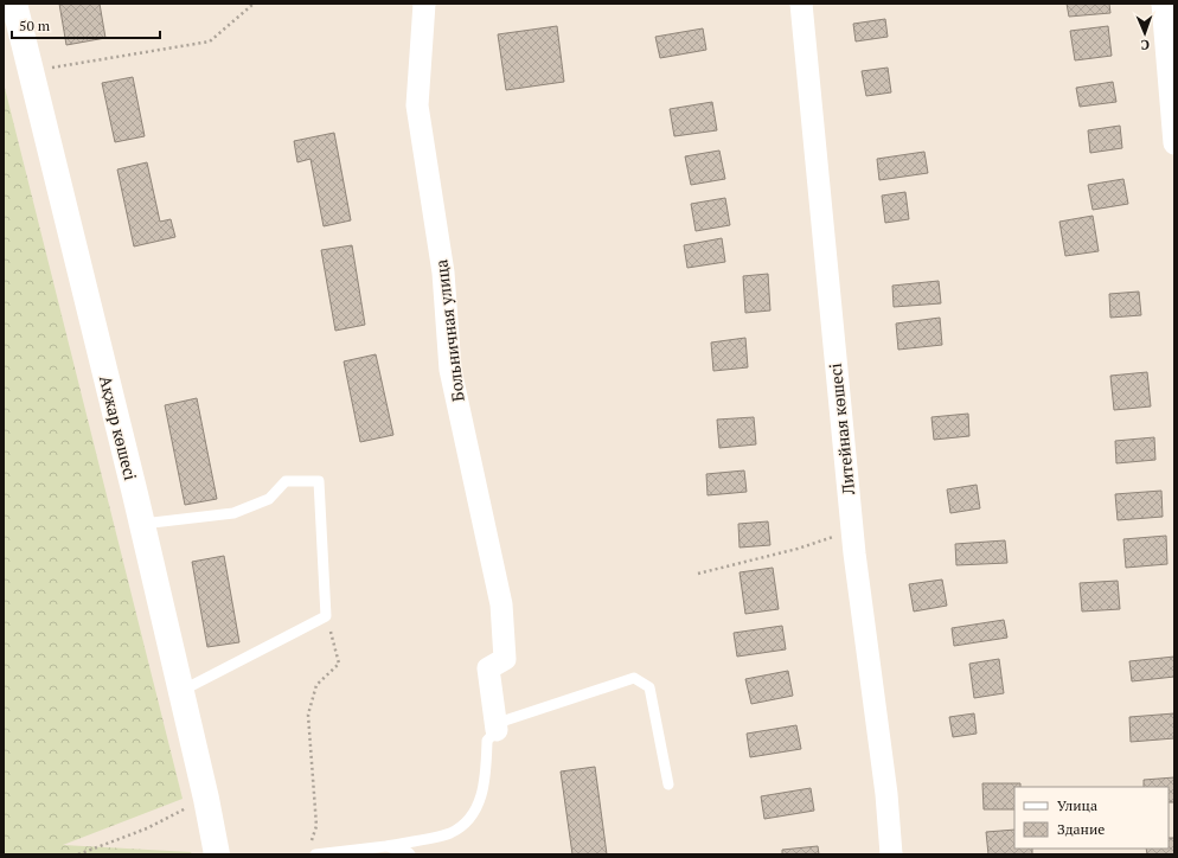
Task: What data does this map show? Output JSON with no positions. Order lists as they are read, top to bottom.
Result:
{
  "streets": {
    "street": ["Больничная улица", "Ақжар көшесі", "Литейная көшесі"]
  },
  "legend": ["Улица", "Здание"],
  "scale_bar": "50 m",
  "north": "bottom"
}
